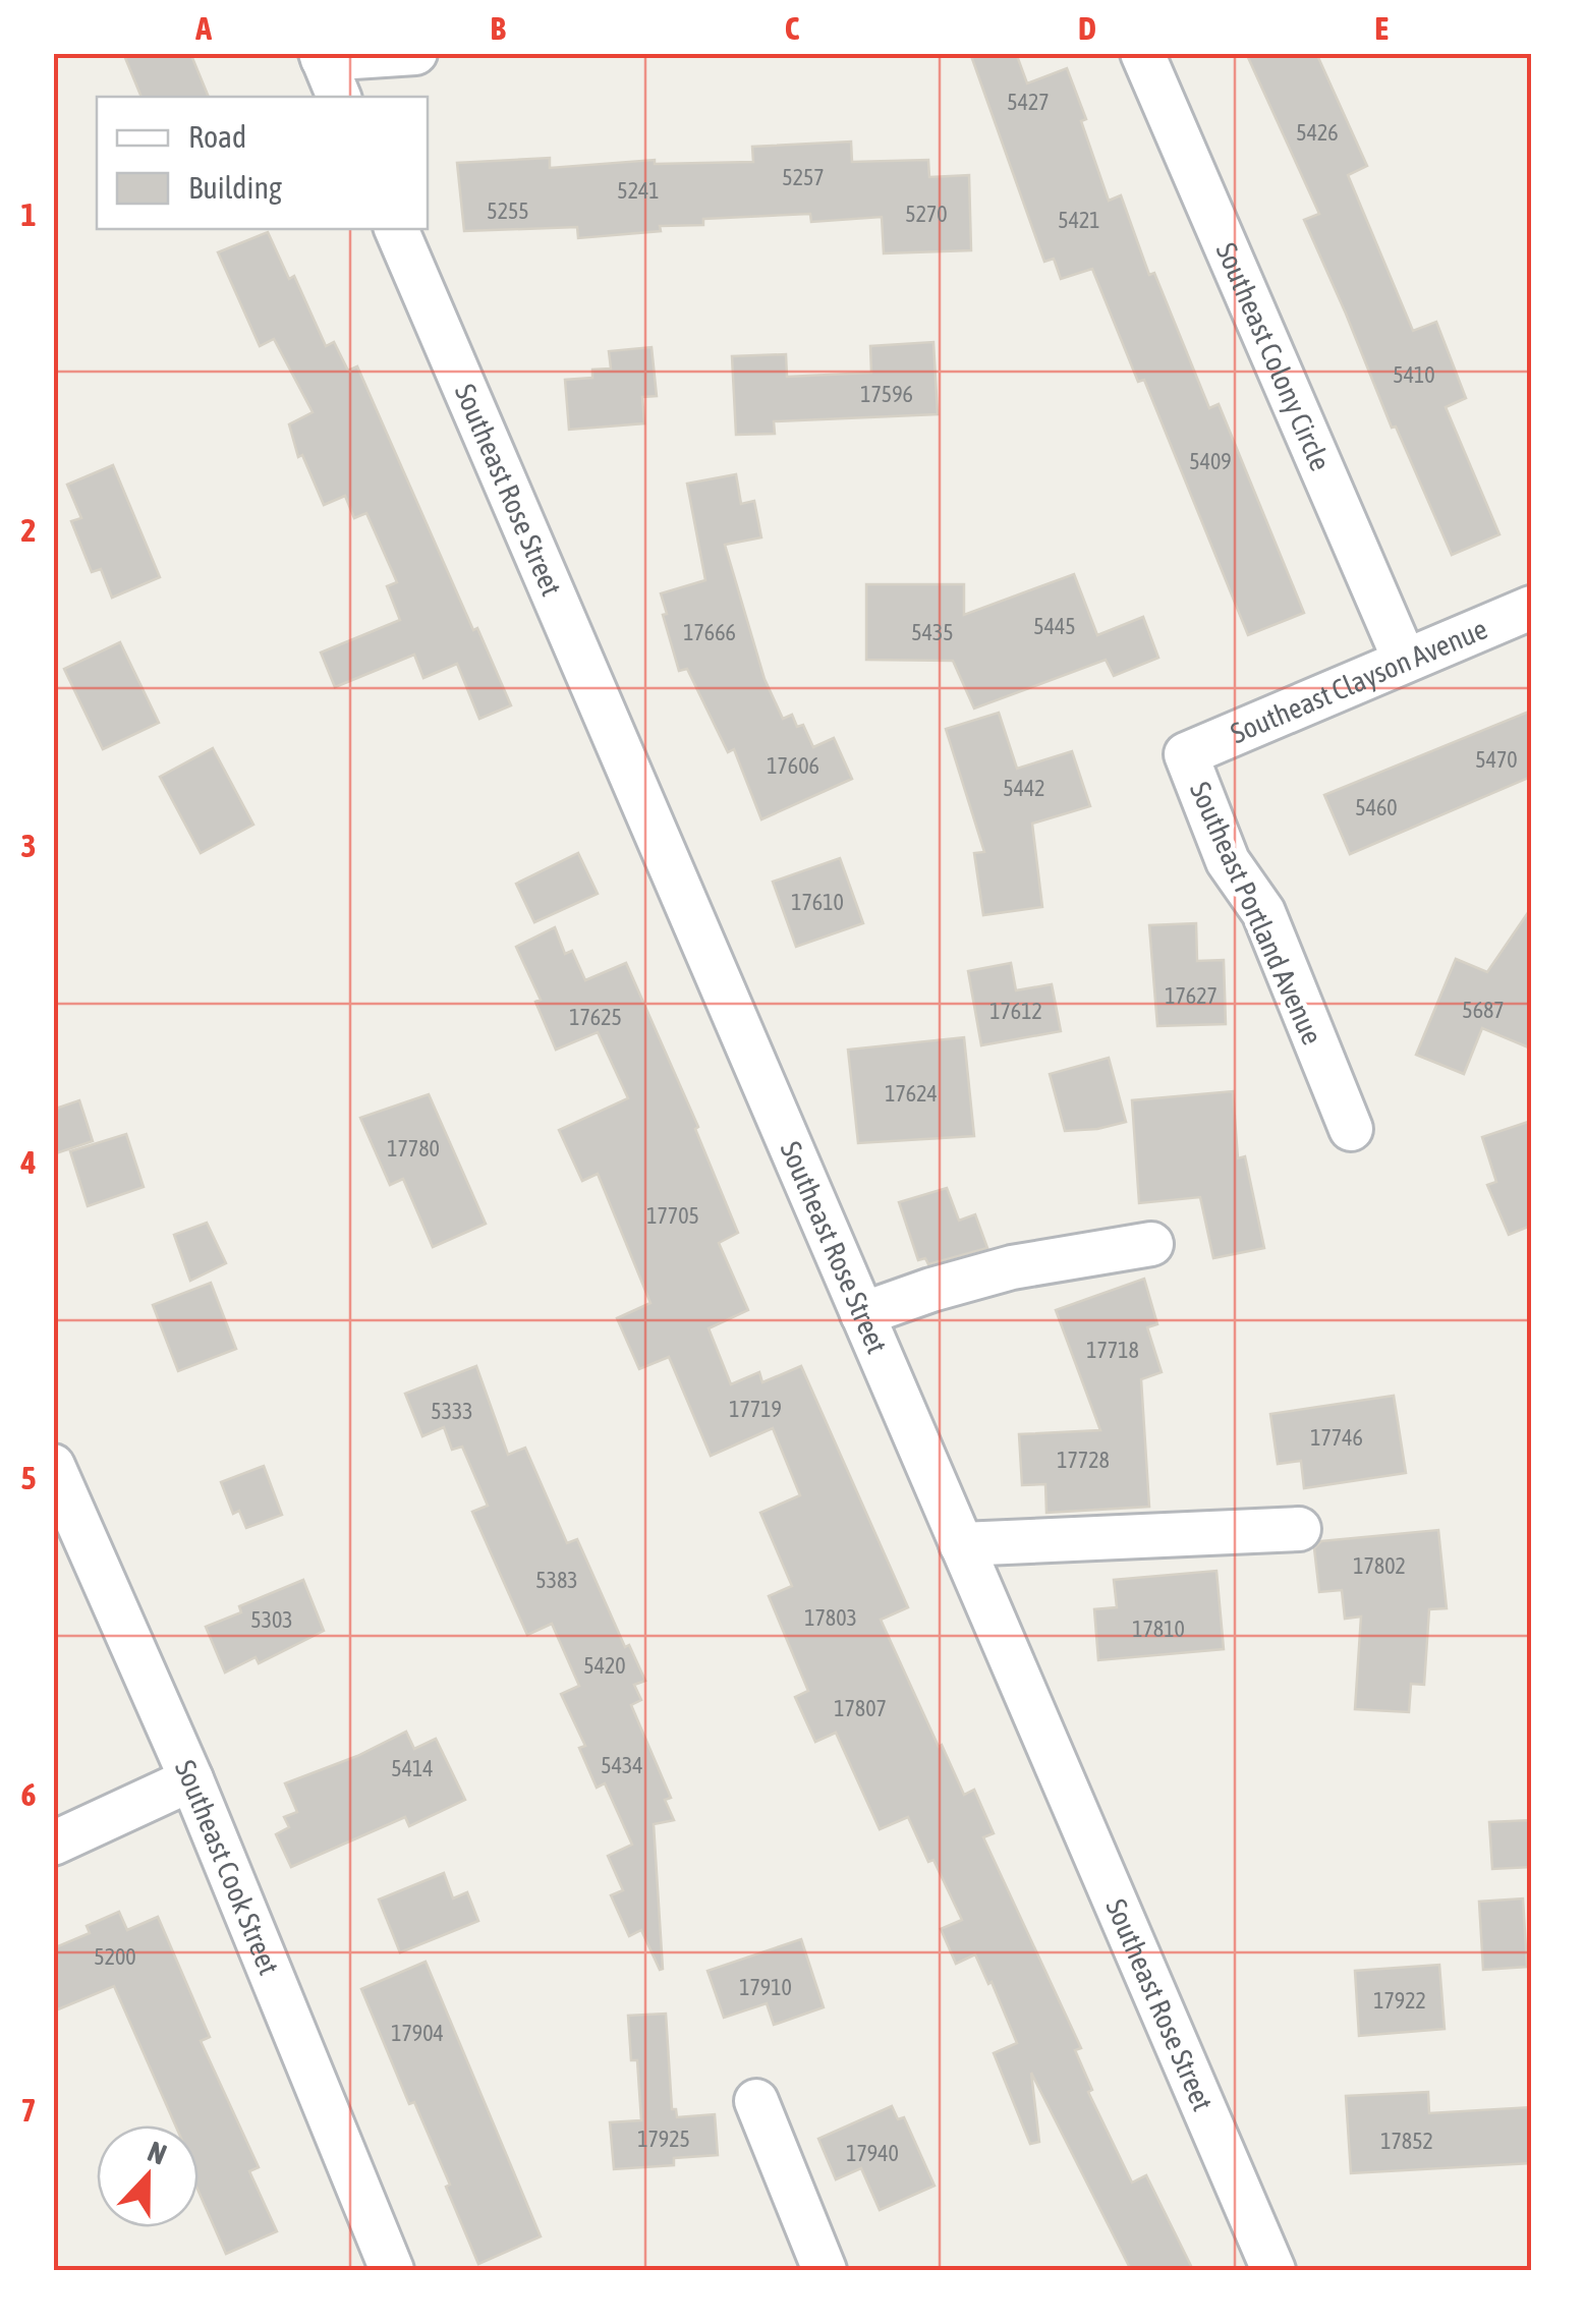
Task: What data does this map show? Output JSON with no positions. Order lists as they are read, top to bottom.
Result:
{
  "streets": {
    "street": [
      "Southeast Colony Circle",
      "Southeast Rose Street",
      "Southeast Clayson Avenue",
      "Southeast Portland Avenue",
      "Southeast Cook Street"
    ]
  },
  "crossings": [
    ["Southeast Colony Circle", "Southeast Clayson Avenue"],
    ["Southeast Clayson Avenue", "Southeast Portland Avenue"]
  ],
  "house_numbers": [
    "5427",
    "5426",
    "5257",
    "5241",
    "5255",
    "5270",
    "5421",
    "5410",
    "17596",
    "5409",
    "5445",
    "17666",
    "5435",
    "5470",
    "17606",
    "5442",
    "5460",
    "17610",
    "17627",
    "5687",
    "17612",
    "17625",
    "17624",
    "17780",
    "17705",
    "17718",
    "17719",
    "5333",
    "17746",
    "17728",
    "17802",
    "5383",
    "17803",
    "5303",
    "17810",
    "5420",
    "17807",
    "5434",
    "5414",
    "5200",
    "17910",
    "17922",
    "17904",
    "17925",
    "17852",
    "17940"
  ],
  "legend": ["Road", "Building"],
  "north": "top",
  "grid": {
    "columns": [
      "A",
      "B",
      "C",
      "D",
      "E"
    ],
    "rows": [
      "1",
      "2",
      "3",
      "4",
      "5",
      "6",
      "7"
    ]
  }
}
